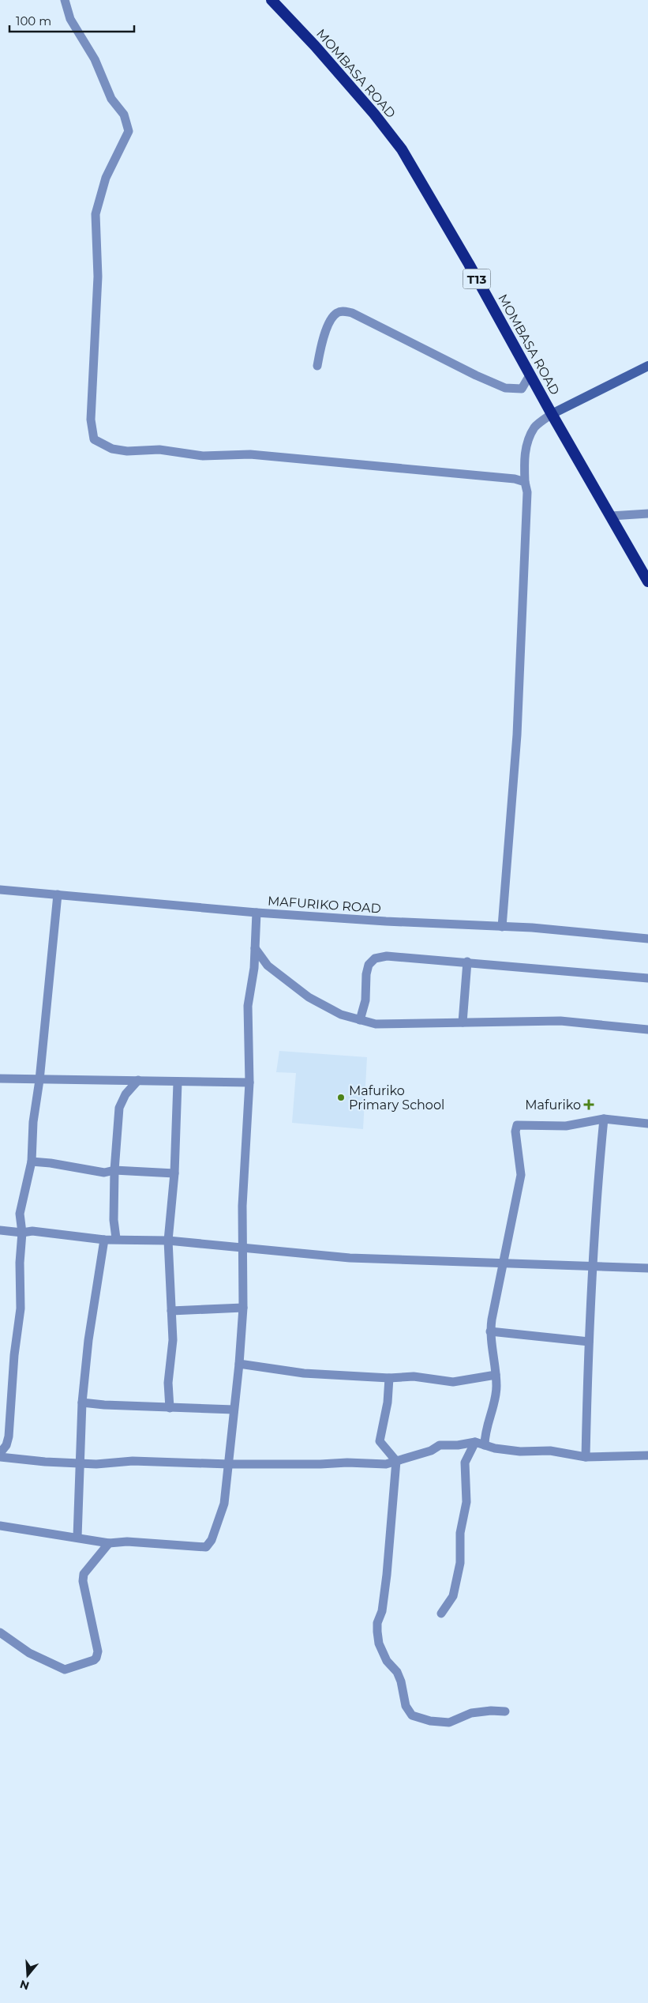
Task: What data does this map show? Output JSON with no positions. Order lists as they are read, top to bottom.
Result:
{
  "streets": {
    "highway": ["MOMBASA ROAD", "T13"],
    "street": ["MAFURIKO ROAD"]
  },
  "places": {
    "other": ["Mafuriko Primary School"],
    "health": ["Mafuriko"]
  },
  "scale_bar": "100 m",
  "north": "bottom"
}
